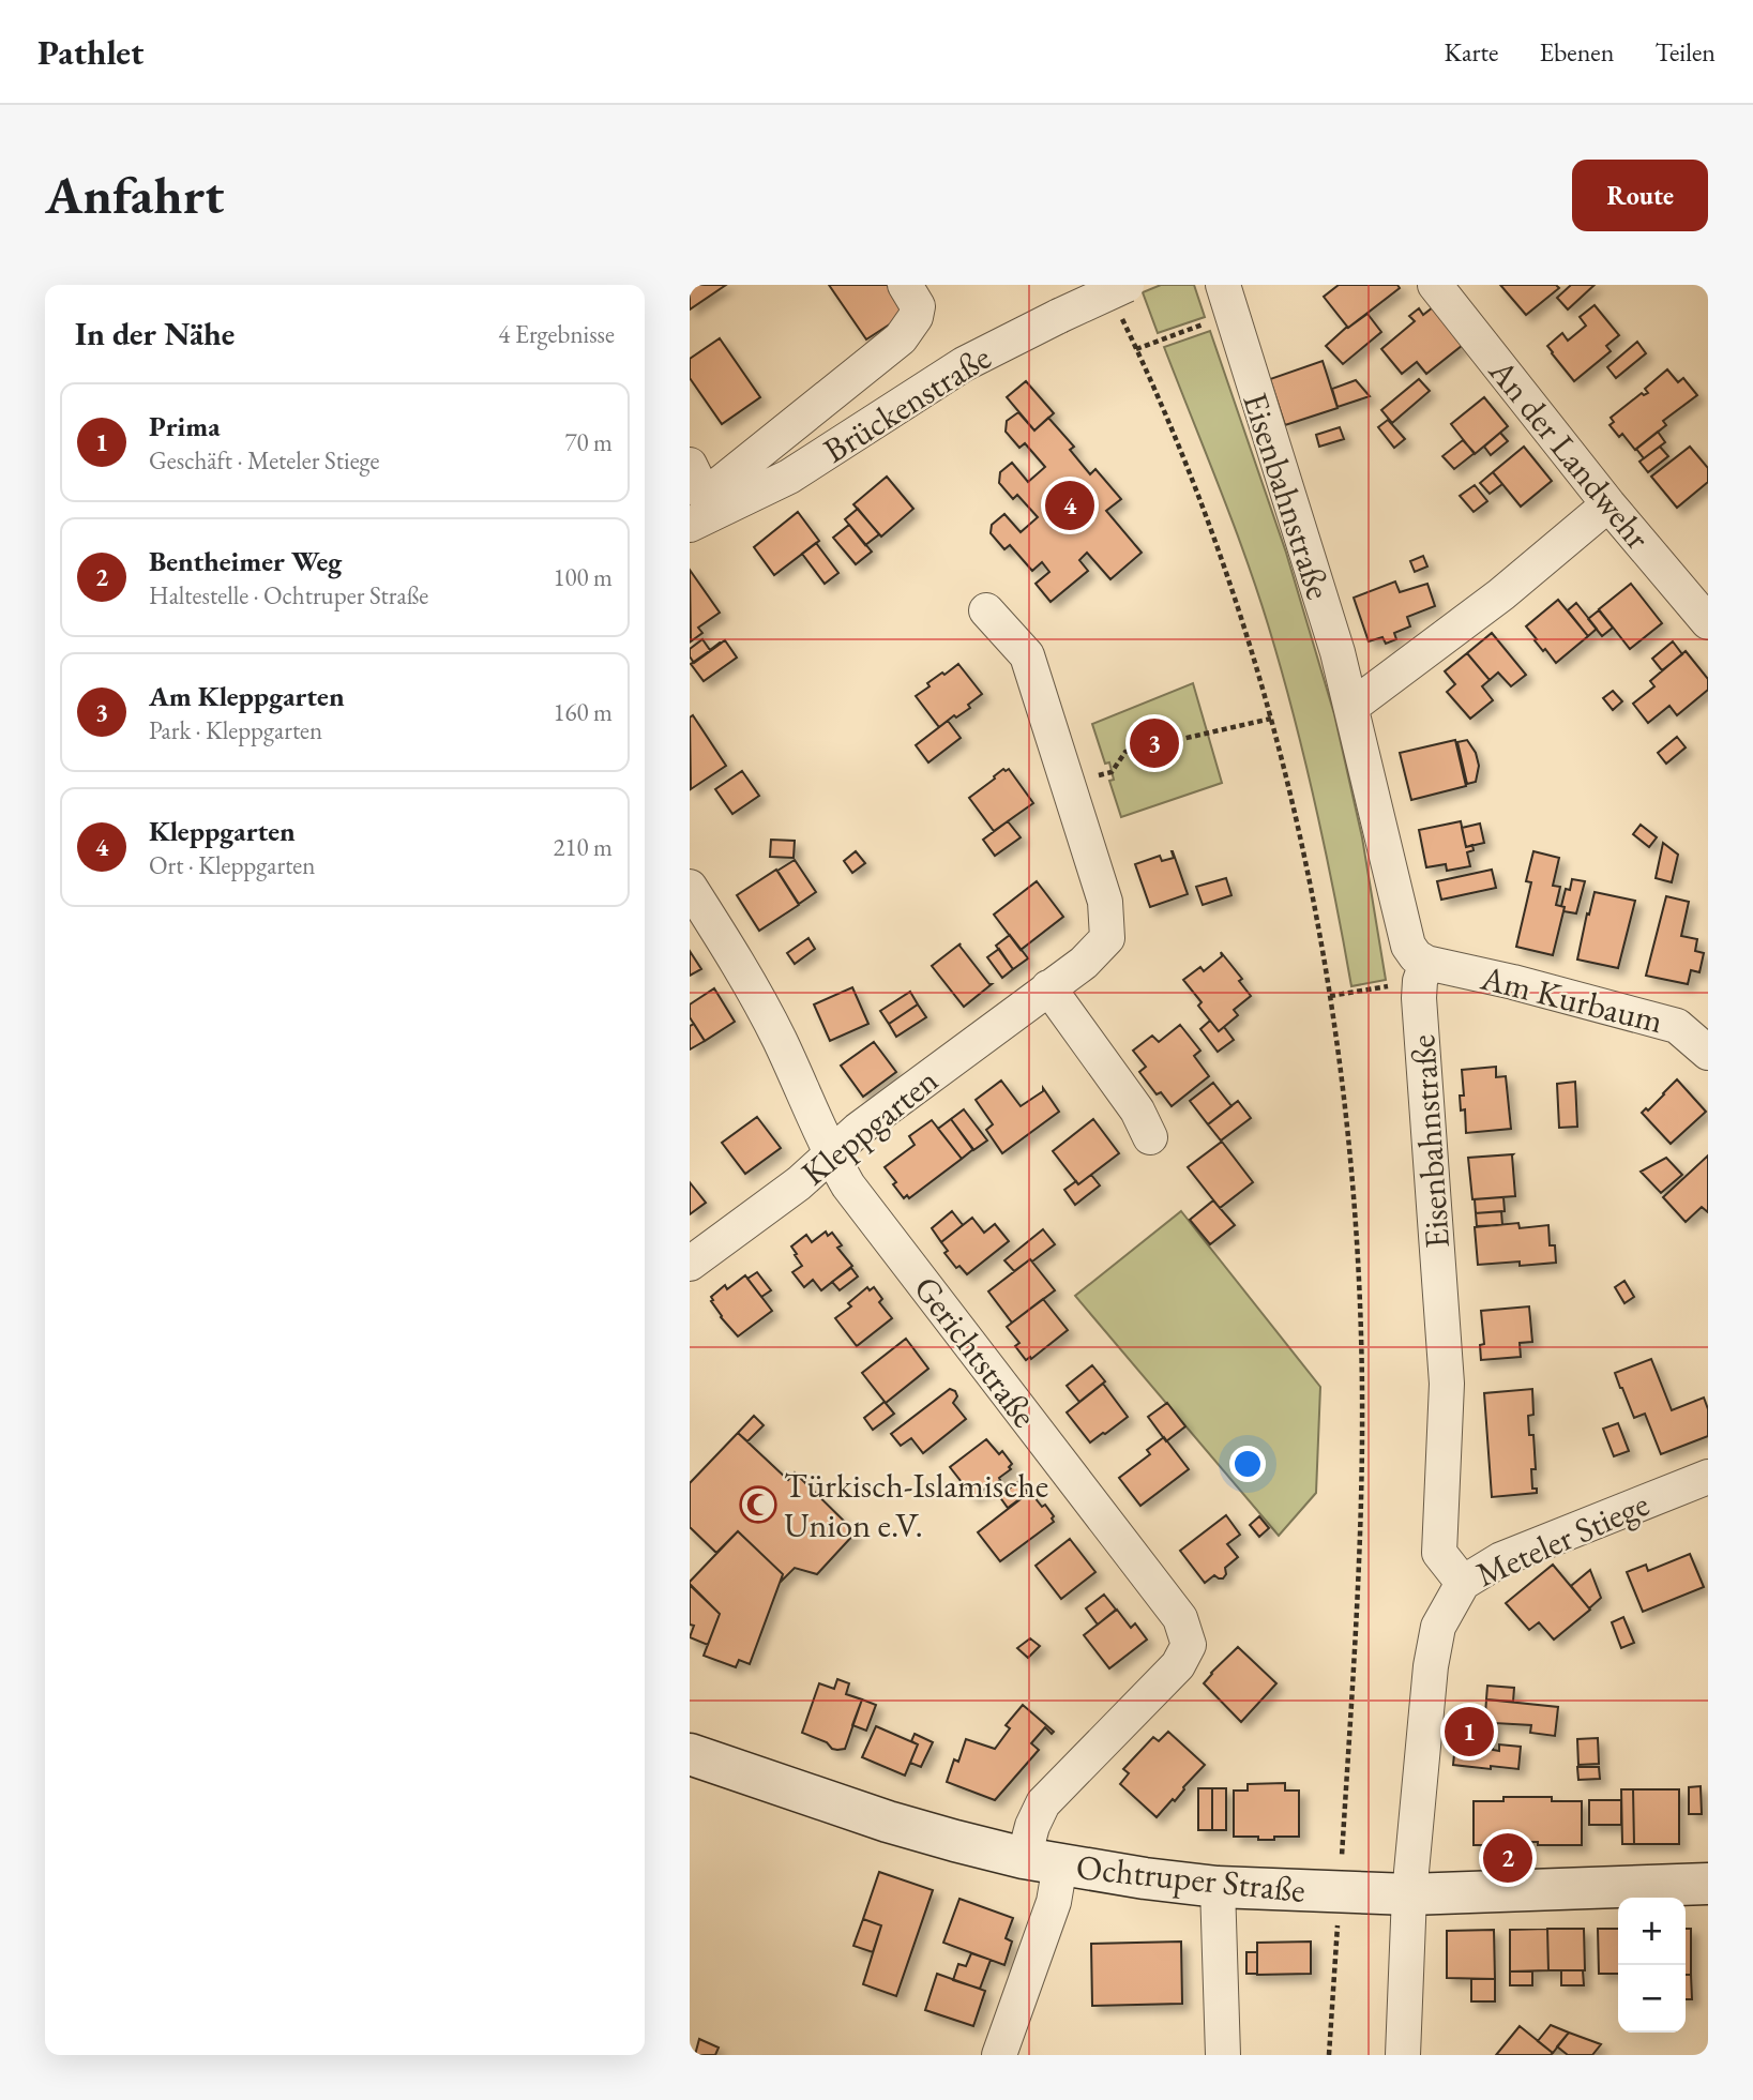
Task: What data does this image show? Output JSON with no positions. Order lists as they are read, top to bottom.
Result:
{
  "streets": {
    "main road": ["Ochtruper Straße"],
    "street": [
      "Brückenstraße",
      "An der Landwehr",
      "Eisenbahnstraße",
      "Am Kurbaum",
      "Kleppgarten",
      "Gerichtstraße",
      "Meteler Stiege"
    ]
  },
  "crossings": [
    ["Eisenbahnstraße", "Am Kurbaum"],
    ["Eisenbahnstraße", "Meteler Stiege"],
    ["Kleppgarten", "Gerichtstraße"],
    ["Gerichtstraße", "Ochtruper Straße"],
    ["Meteler Stiege", "Ochtruper Straße"]
  ],
  "places": {
    "mosque": ["Türkisch-Islamische Union e.V."]
  },
  "page": {
    "header": "Pathlet",
    "nav": ["Karte", "Ebenen", "Teilen"],
    "buttons": "Route",
    "title": "Anfahrt",
    "heading": ["In der Nähe", "4 Ergebnisse"],
    "list": [
      {
        "mark": "1",
        "name": "Prima",
        "note": "Geschäft · Meteler Stiege",
        "value": "70 m"
      },
      {
        "mark": "2",
        "name": "Bentheimer Weg",
        "note": "Haltestelle · Ochtruper Straße",
        "value": "100 m"
      },
      {
        "mark": "3",
        "name": "Am Kleppgarten",
        "note": "Park · Kleppgarten",
        "value": "160 m"
      },
      {
        "mark": "4",
        "name": "Kleppgarten",
        "note": "Ort · Kleppgarten",
        "value": "210 m"
      }
    ],
    "pins": [
      "4",
      "3",
      "1",
      "2"
    ],
    "map_buttons": ["+", "−"]
  }
}
